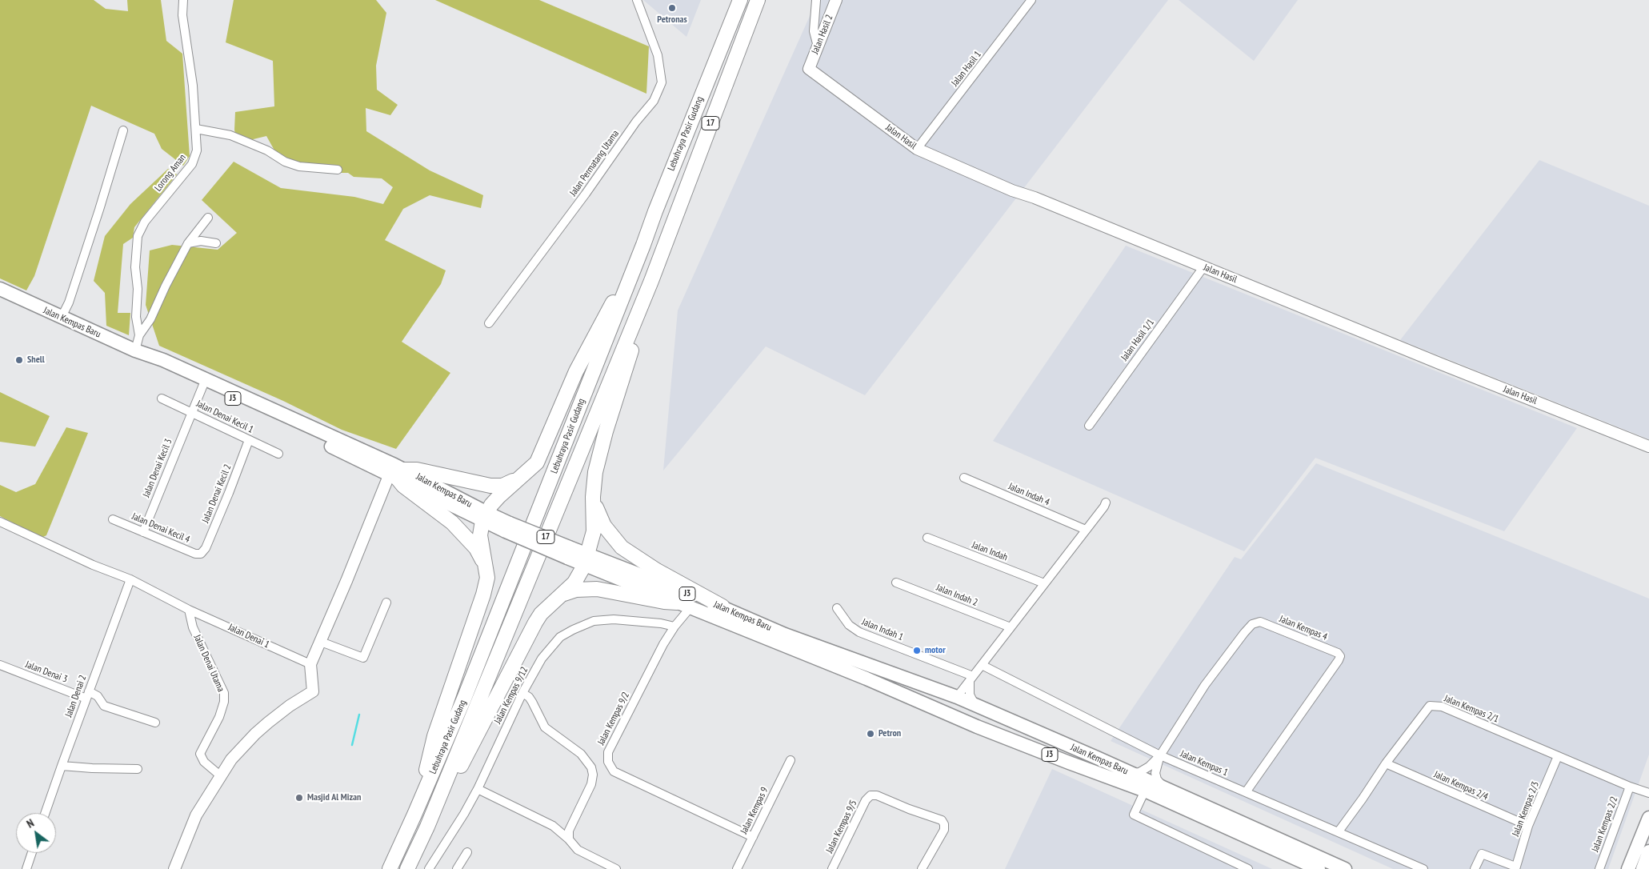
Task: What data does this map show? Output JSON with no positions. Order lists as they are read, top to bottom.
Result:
{
  "streets": {
    "highway": ["17", "Lebuhraya Pasir Gudang"],
    "main road": ["Jalan Kempas Baru", "J3"],
    "street": [
      "Jalan Hasil 2",
      "Jalan Hasil 1",
      "Jalan Hasil",
      "Jalan Permatang Utama",
      "Lorong Aman",
      "Jalan Hasil 1/1",
      "Jalan Denai Kecil 1",
      "Jalan Denai Kecil 3",
      "Jalan Denai Kecil 2",
      "Jalan Indah 4",
      "Jalan Denai Kecil 4",
      "Jalan Indah",
      "Jalan Indah 2",
      "Jalan Kempas 4",
      "Jalan Indah 1",
      "Jalan Denai 1",
      "Jalan Denai Utama",
      "Jalan Denai 3",
      "Jalan Kempas 9/12",
      "Jalan Denai 2",
      "Jalan Kempas 2/1",
      "Jalan Kempas 9/2",
      "Jalan Kempas 1",
      "Jalan Kempas 2/4",
      "Jalan Kempas 2/3",
      "Jalan Kempas 9",
      "Jalan Kempas 2/2",
      "Jalan Kempas 9/5"
    ]
  },
  "crossings": [
    ["Jalan Hasil 2", "Jalan Hasil"],
    ["Jalan Hasil 1", "Jalan Hasil"],
    ["Jalan Hasil", "Jalan Hasil 1/1"],
    ["Lorong Aman", "Jalan Kempas Baru"],
    ["Jalan Kempas Baru", "Jalan Denai Kecil 3"],
    ["Jalan Kempas Baru", "Jalan Kempas 9/2"],
    ["Jalan Denai Kecil 1", "Jalan Denai Kecil 3"],
    ["Jalan Denai Kecil 1", "Jalan Denai Kecil 2"],
    ["Jalan Denai Kecil 3", "Jalan Denai Kecil 4"],
    ["Jalan Denai Kecil 2", "Jalan Denai Kecil 4"],
    ["Jalan Kempas 4", "Jalan Kempas 1"],
    ["Jalan Denai 1", "Jalan Denai Utama"],
    ["Jalan Denai 1", "Jalan Denai 2"],
    ["Jalan Denai 3", "Jalan Denai 2"],
    ["Jalan Kempas 9/12", "Jalan Kempas 9/2"],
    ["Jalan Kempas 2/1", "Jalan Kempas 1"],
    ["Jalan Kempas 2/1", "Jalan Kempas 2/4"],
    ["Jalan Kempas 2/1", "Jalan Kempas 2/3"],
    ["Jalan Kempas 2/1", "Jalan Kempas 2/2"],
    ["Jalan Kempas 9/2", "Jalan Kempas 9"],
    ["Jalan Kempas 2/4", "Jalan Kempas 2/3"]
  ],
  "places": [
    "Petronas",
    "Shell",
    "motor",
    "Petron",
    "Masjid Al Mizan"
  ],
  "north": "top left"
}
